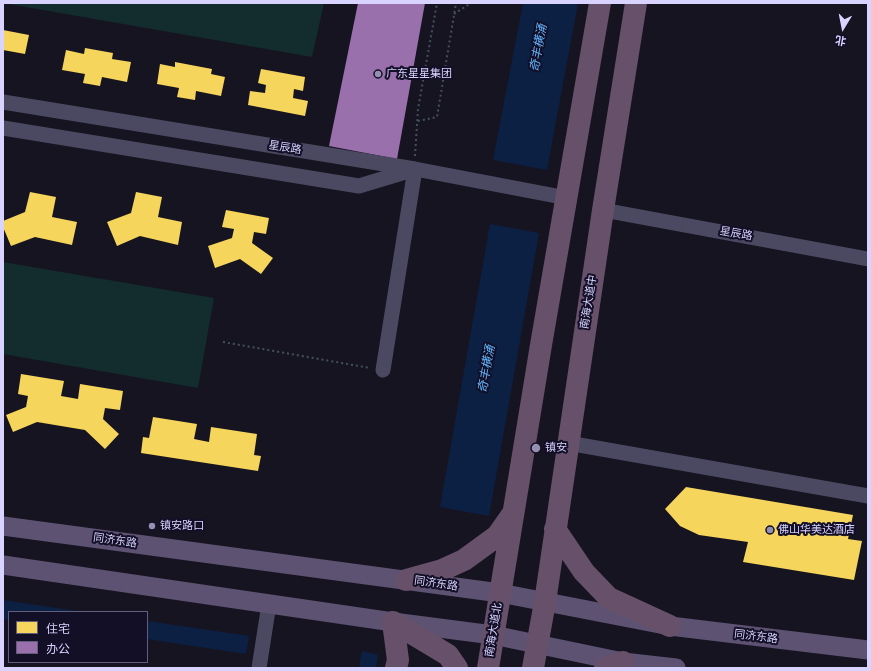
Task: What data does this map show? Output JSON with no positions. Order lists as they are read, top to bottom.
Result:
{
  "streets": {
    "highway": ["南海大道中", "南海大道北"],
    "main road": ["同济东路"],
    "street": ["星辰路"]
  },
  "crossings": [
    ["星辰路", "南海大道中"],
    ["南海大道中", "同济东路"],
    ["同济东路", "南海大道北"]
  ],
  "water": ["奇丰横涌"],
  "places": [
    "广东星星集团",
    "镇安",
    "镇安路口",
    "佛山华美达酒店"
  ],
  "legend": ["住宅", "办公"],
  "north": "bottom"
}
